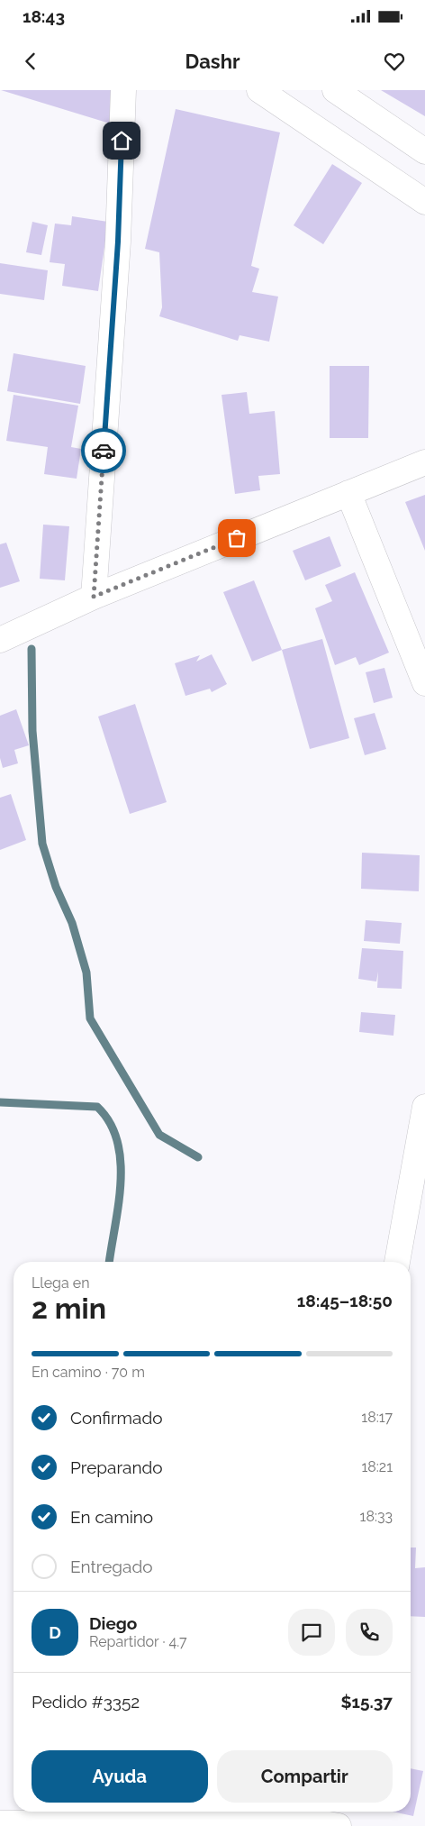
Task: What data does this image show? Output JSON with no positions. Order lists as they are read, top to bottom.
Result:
{
  "page": {
    "status": "18:43",
    "header": "Dashr",
    "heading": ["2 min", "Llega en", "18:45–18:50"],
    "panel": [
      "Diego",
      "Repartidor · 4.7",
      "Pedido #3352",
      "$15.37"
    ],
    "bar": "En camino · 70 m",
    "list": [
      ["Confirmado", "18:17"],
      ["Preparando", "18:21"],
      ["En camino", "18:33"],
      "Entregado"
    ],
    "round": "D",
    "buttons": ["Ayuda", "Compartir"]
  }
}
